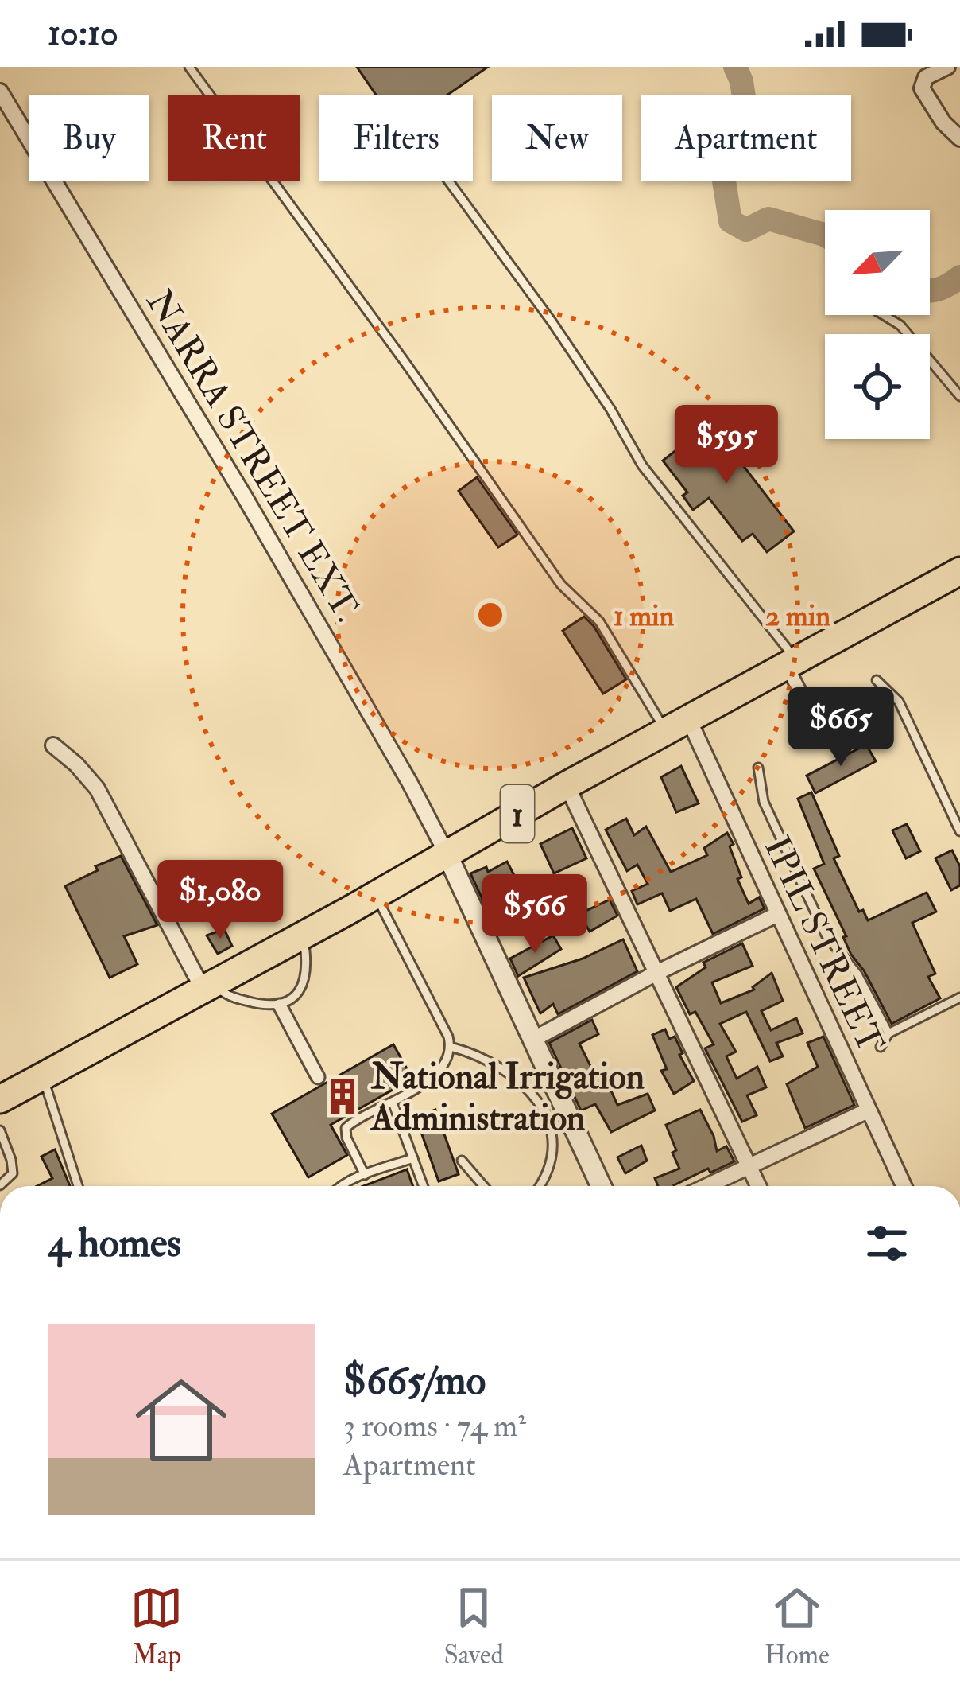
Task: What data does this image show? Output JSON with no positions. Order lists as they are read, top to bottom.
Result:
{
  "streets": {
    "highway": ["1"],
    "street": ["NARRA STREET EXT.", "IPIL STREET"]
  },
  "crossings": [
    ["NARRA STREET EXT.", "1"],
    ["1", "IPIL STREET"]
  ],
  "places": {
    "building": ["National Irrigation Administration"]
  },
  "north": "bottom left",
  "page": {
    "status": "10:10",
    "chip": [
      "Buy",
      "Rent",
      "Filters",
      "New",
      "Apartment"
    ],
    "price": [
      "$595",
      "$665",
      "$1,080",
      "$566"
    ],
    "heading": "4 homes",
    "list": [
      {
        "name": "$665/mo",
        "note": "3 rooms · 74 m² · Apartment"
      }
    ],
    "tabs": ["Map", "Saved", "Home"]
  },
  "rings": ["1 min", "2 min"]
}
